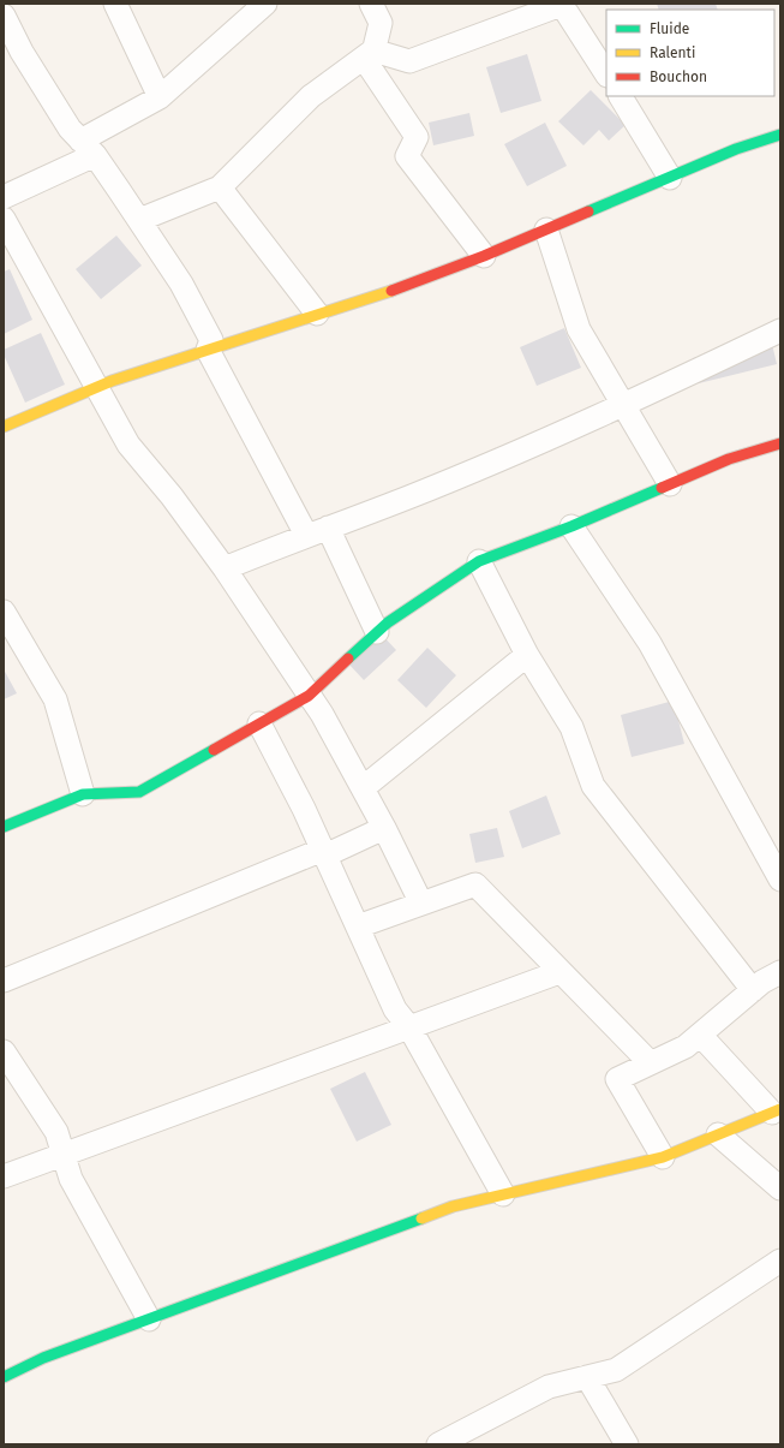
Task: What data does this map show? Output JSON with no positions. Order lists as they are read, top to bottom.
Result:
{
  "legend": ["Fluide", "Ralenti", "Bouchon"]
}
